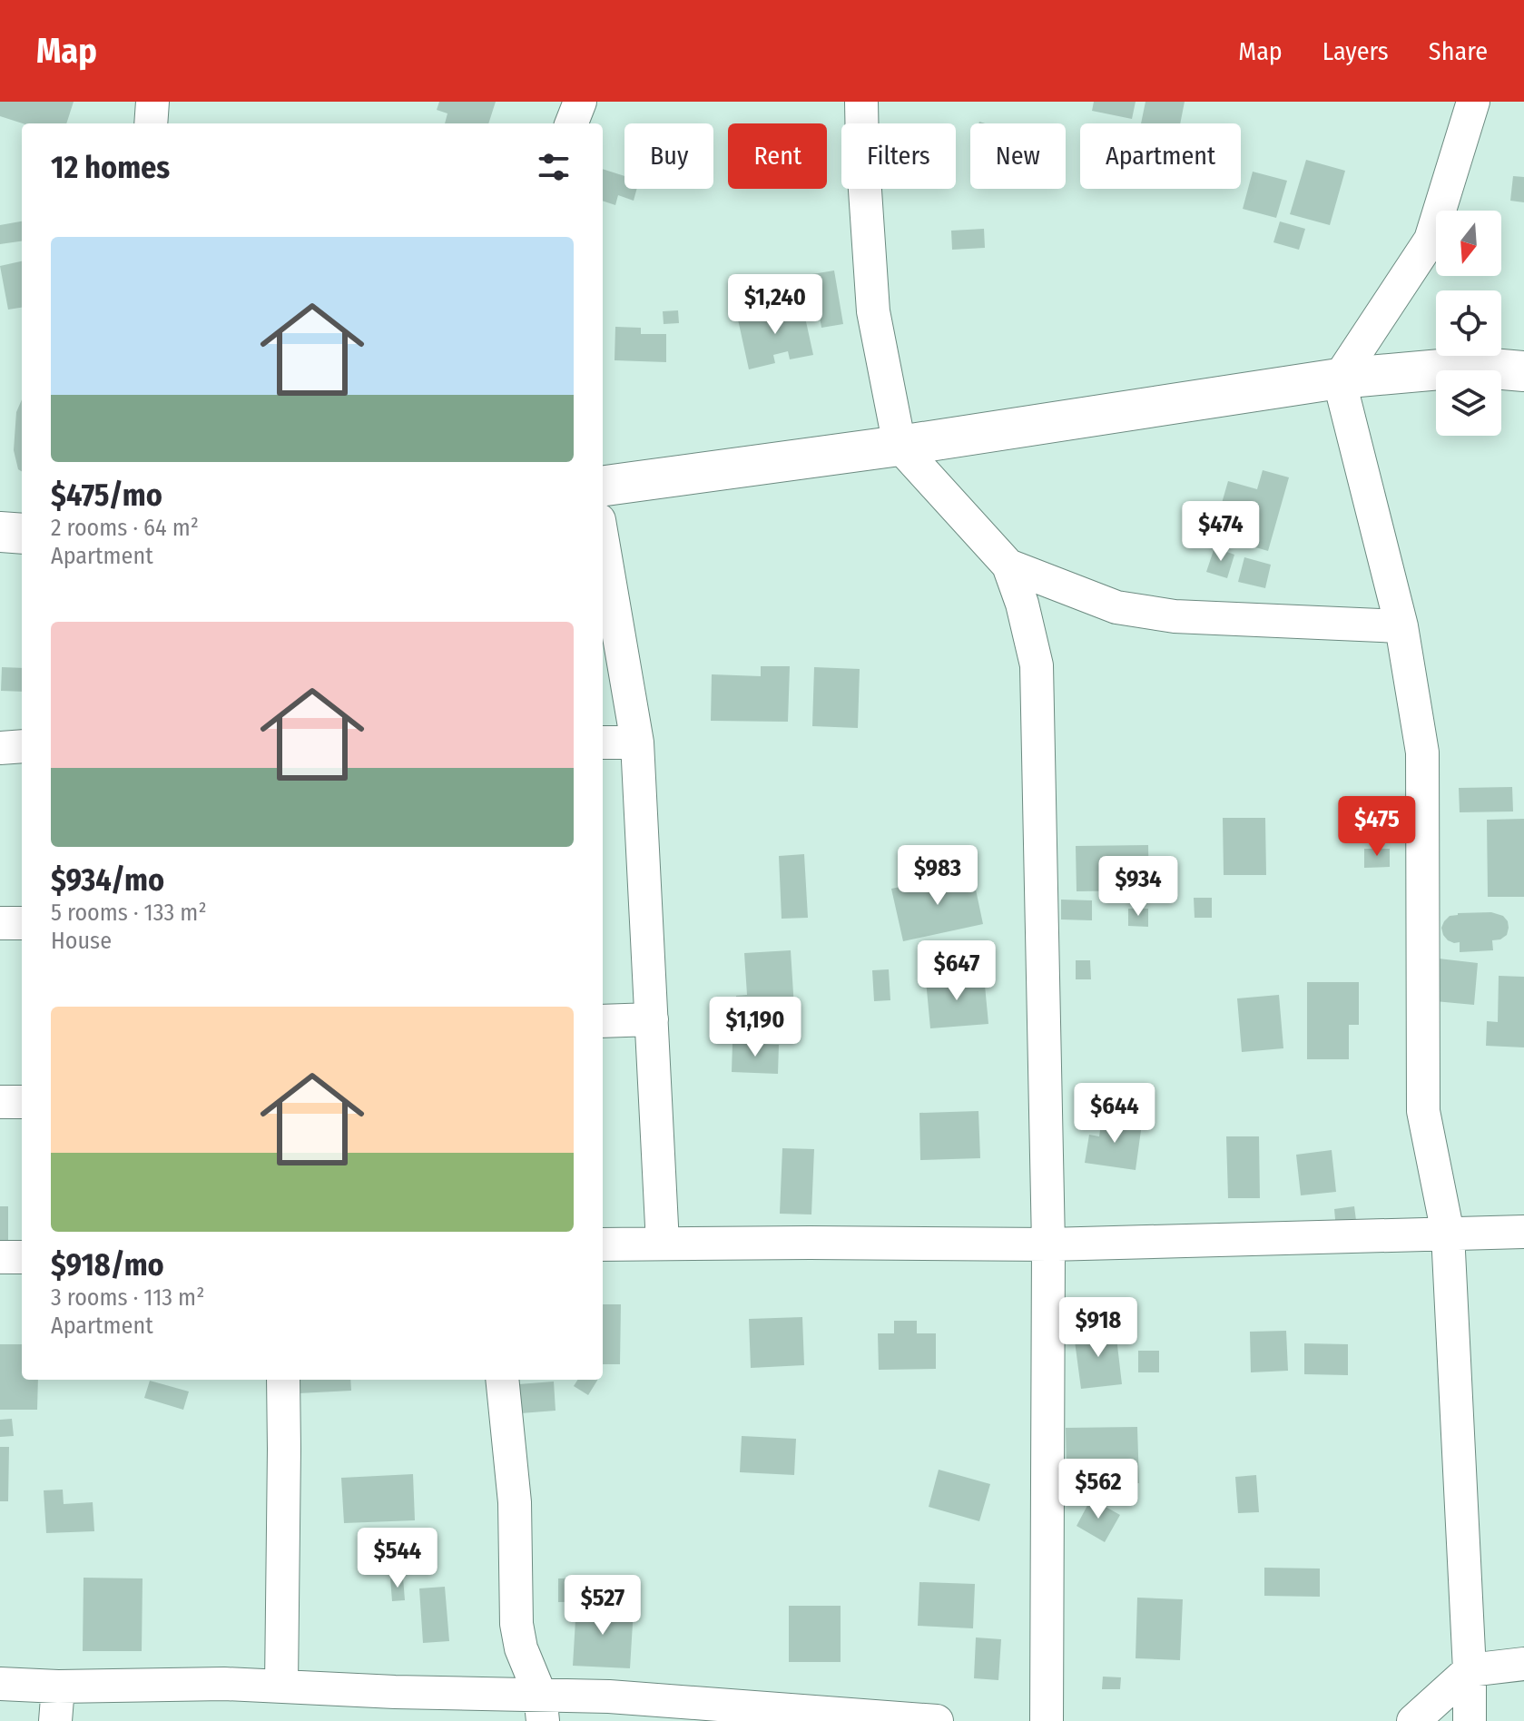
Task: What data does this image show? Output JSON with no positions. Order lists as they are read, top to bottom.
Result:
{
  "north": "bottom",
  "page": {
    "header": "Map",
    "nav": ["Map", "Layers", "Share"],
    "chip": [
      "Buy",
      "Rent",
      "Filters",
      "New",
      "Apartment"
    ],
    "heading": "12 homes",
    "list": [
      {
        "name": "$475/mo",
        "note": "2 rooms · 64 m² · Apartment"
      },
      {
        "name": "$934/mo",
        "note": "5 rooms · 133 m² · House"
      },
      {
        "name": "$918/mo",
        "note": "3 rooms · 113 m² · Apartment"
      }
    ],
    "price": [
      "$1,240",
      "$474",
      "$475",
      "$983",
      "$934",
      "$647",
      "$1,190",
      "$644",
      "$918",
      "$562",
      "$544",
      "$527"
    ]
  }
}
